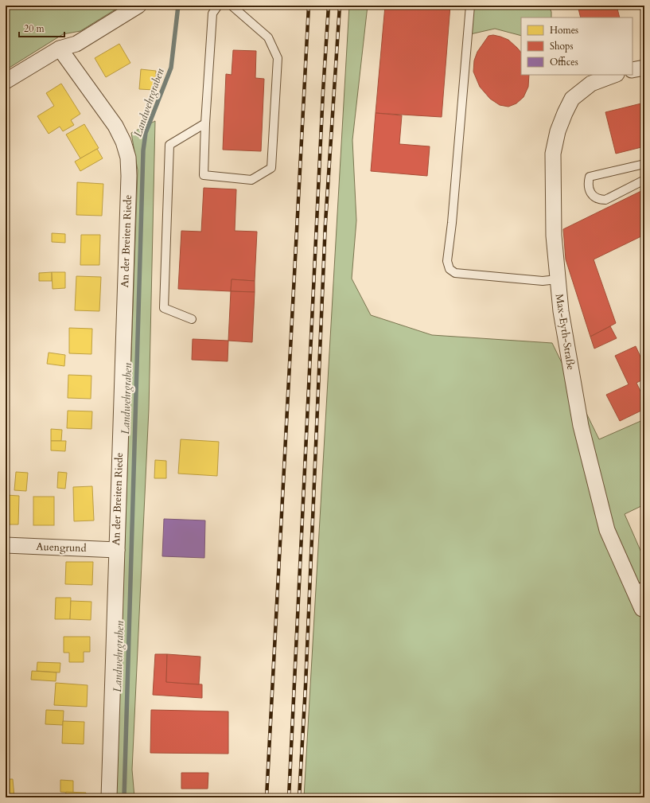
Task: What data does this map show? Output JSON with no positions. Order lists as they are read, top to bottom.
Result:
{
  "streets": {
    "street": ["An der Breiten Riede", "Max-Eyth-Straße", "Auengrund"]
  },
  "crossings": [
    ["An der Breiten Riede", "Auengrund"]
  ],
  "water": ["Landwehrgraben"],
  "legend": ["Homes", "Shops", "Offices"],
  "scale_bar": "20 m"
}
